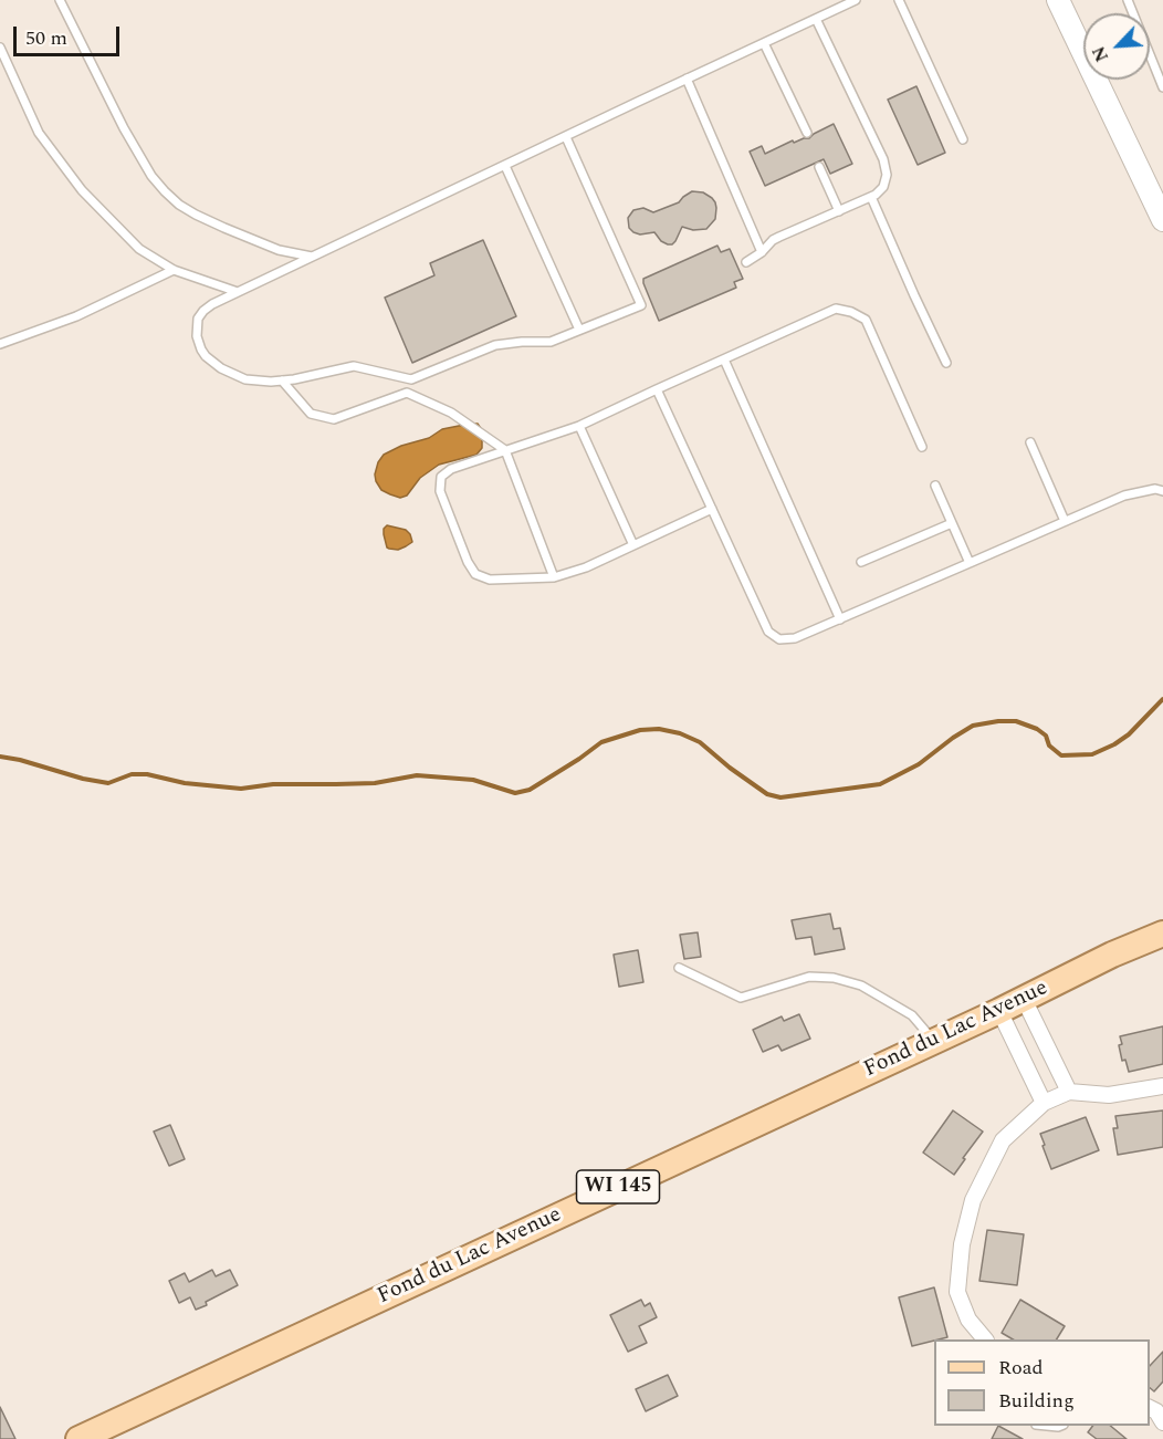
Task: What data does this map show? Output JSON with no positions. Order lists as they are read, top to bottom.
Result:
{
  "streets": {
    "main road": ["Fond du Lac Avenue", "WI 145"]
  },
  "legend": ["Road", "Building"],
  "scale_bar": "50 m",
  "north": "bottom left"
}
